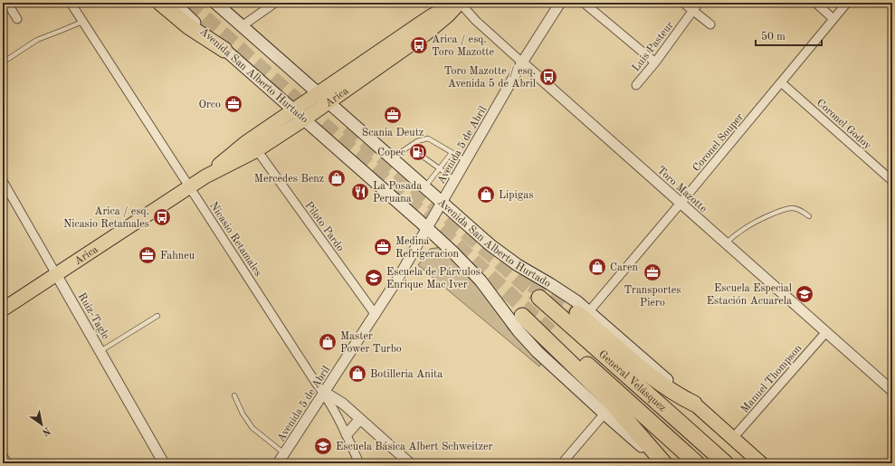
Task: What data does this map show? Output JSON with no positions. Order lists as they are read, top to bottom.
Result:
{
  "streets": {
    "highway": ["General Velásquez"],
    "main road": ["Avenida San Alberto Hurtado", "Arica"],
    "street": [
      "Luis Pasteur",
      "Coronel Godoy",
      "Coronel Souper",
      "Avenida 5 de Abril",
      "Toro Mazotte",
      "Piloto Pardo",
      "Nicasio Retamales",
      "Ruiz-Tagle",
      "Manuel Thompson"
    ]
  },
  "crossings": [
    ["Avenida San Alberto Hurtado", "Arica"],
    ["Avenida San Alberto Hurtado", "Coronel Souper"],
    ["Avenida San Alberto Hurtado", "Avenida 5 de Abril"],
    ["Arica", "Toro Mazotte"],
    ["Arica", "Piloto Pardo"],
    ["Arica", "Nicasio Retamales"],
    ["Arica", "Ruiz-Tagle"],
    ["Coronel Godoy", "Coronel Souper"],
    ["Coronel Souper", "Toro Mazotte"],
    ["Avenida 5 de Abril", "Toro Mazotte"],
    ["Avenida 5 de Abril", "Piloto Pardo"],
    ["Avenida 5 de Abril", "Nicasio Retamales"],
    ["Toro Mazotte", "Manuel Thompson"]
  ],
  "places": {
    "bus stop": ["Arica / esq. Toro Mazotte", "Toro Mazotte / esq. Avenida 5 de Abril", "Arica / esq. Nicasio Retamales"],
    "office": [
      "Orco",
      "Scania Deutz",
      "Medina Refrigeracion",
      "Fahneu",
      "Transportes Piero"
    ],
    "fuel station": ["Copec"],
    "shop": [
      "Mercedes Benz",
      "Lipigas",
      "Caren",
      "Master Power Turbo",
      "Botilleria Anita"
    ],
    "restaurant": ["La Posada Peruana"],
    "school or university": ["Escuela de Párvulos Enrique Mac Iver", "Escuela Especial Estación Acuarela", "Escuela Básica Albert Schweitzer"]
  },
  "scale_bar": "50 m",
  "north": "bottom right"
}
